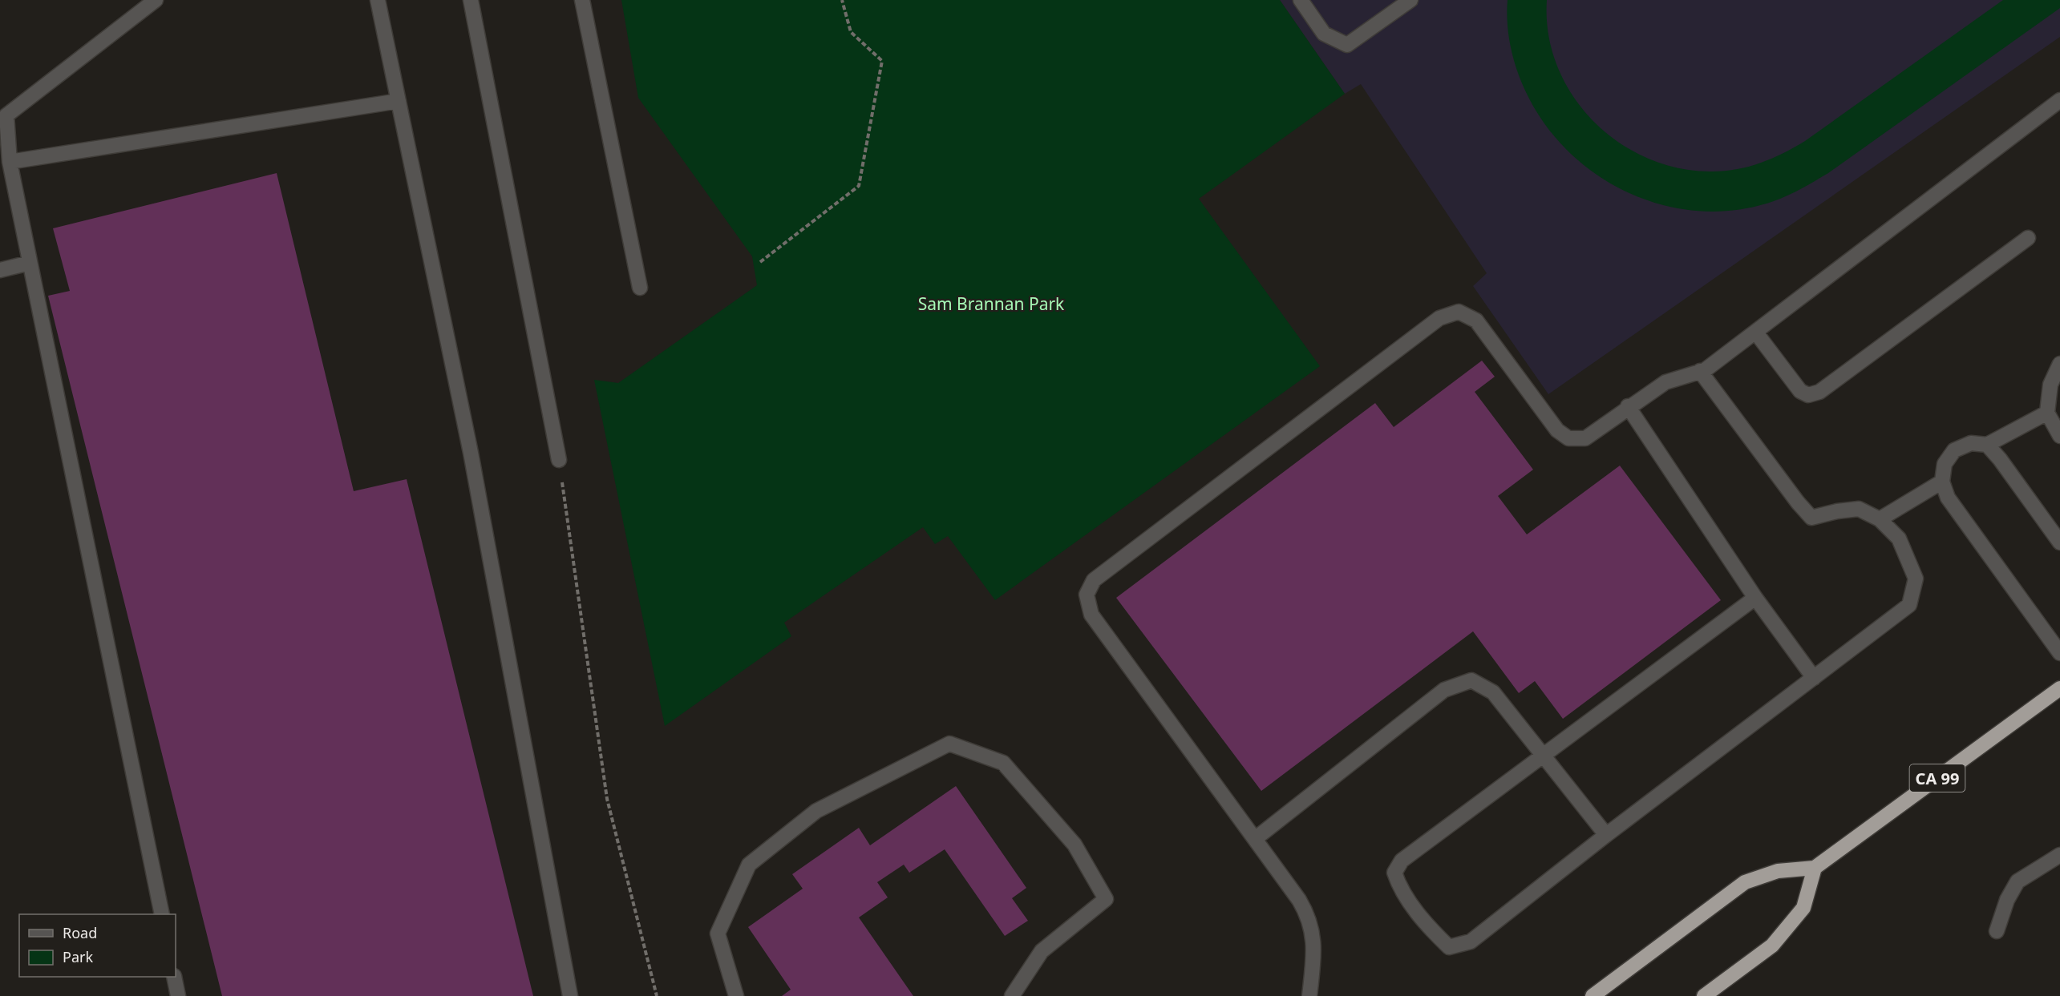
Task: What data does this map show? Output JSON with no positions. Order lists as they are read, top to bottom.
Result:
{
  "streets": {
    "highway": ["CA 99"]
  },
  "parks": ["Sam Brannan Park"],
  "legend": ["Road", "Park"]
}
